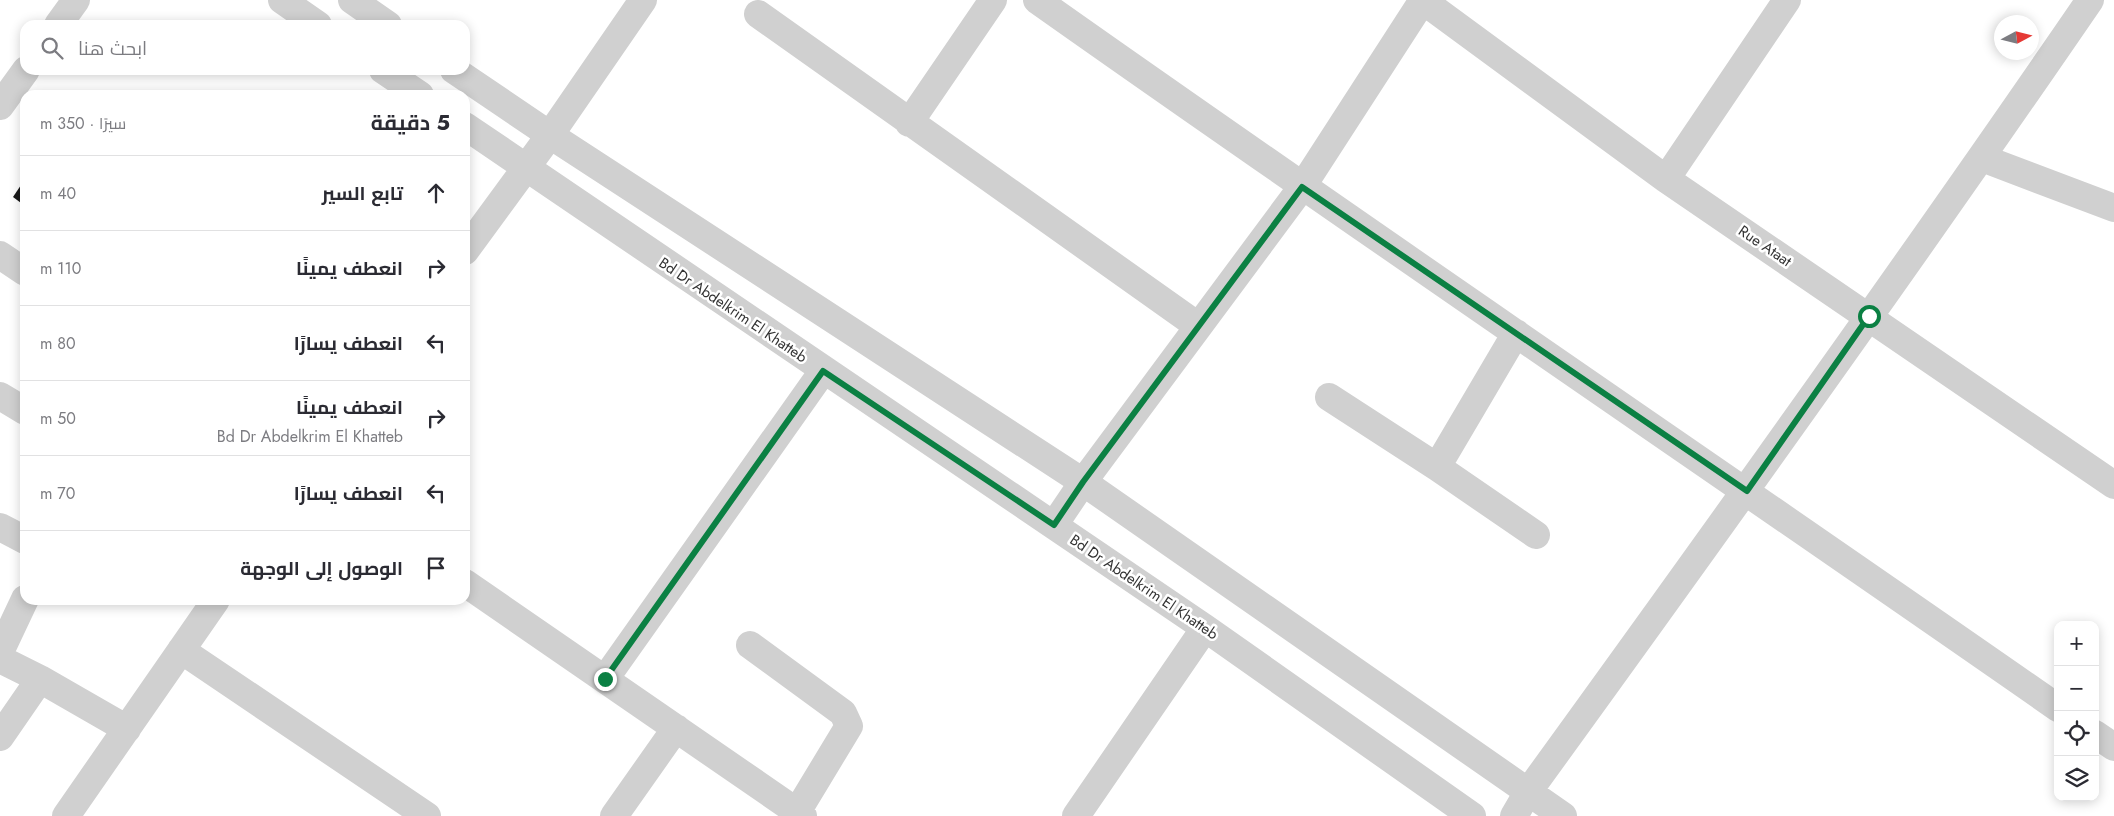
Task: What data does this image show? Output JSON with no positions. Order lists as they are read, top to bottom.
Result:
{
  "streets": {
    "street": ["Rue Ataat", "Bd Dr Abdelkrim El Khatteb"]
  },
  "north": "right",
  "page": {
    "search": "ابحث هنا",
    "heading": ["5 دقيقة", "سيرًا · 350 m"],
    "list": [
      ["تابع السير", "40 m"],
      ["انعطف يمينًا", "110 m"],
      ["انعطف يسارًا", "80 m"],
      ["انعطف يمينًا", "Bd Dr Abdelkrim El Khatteb", "50 m"],
      ["انعطف يسارًا", "70 m"],
      "الوصول إلى الوجهة"
    ],
    "map_buttons": ["+", "−"]
  }
}
